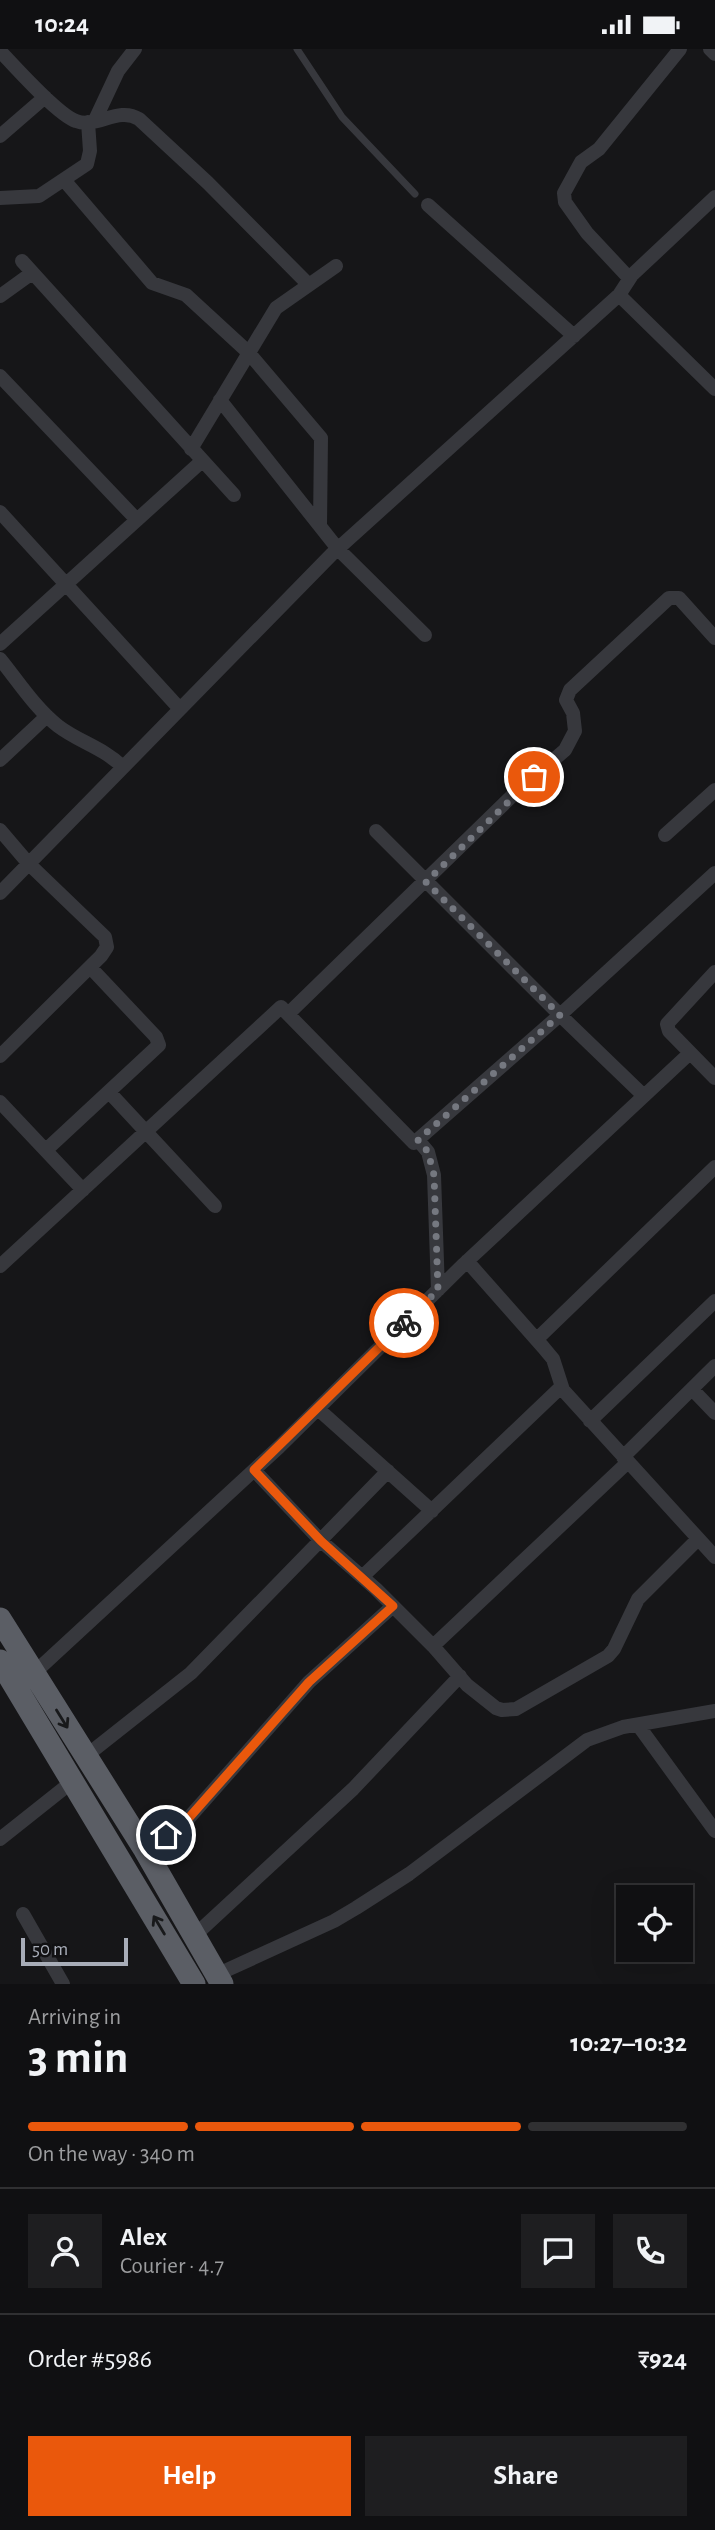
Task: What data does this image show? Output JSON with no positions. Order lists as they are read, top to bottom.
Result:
{
  "scale_bar": "50 m",
  "page": {
    "status": "10:24",
    "scale": "50 m",
    "heading": ["3 min", "Arriving in", "10:27–10:32"],
    "panel": [
      "Alex",
      "Courier · 4.7",
      "Order #5986",
      "₹924"
    ],
    "bar": "On the way · 340 m",
    "buttons": ["Help", "Share"]
  }
}
